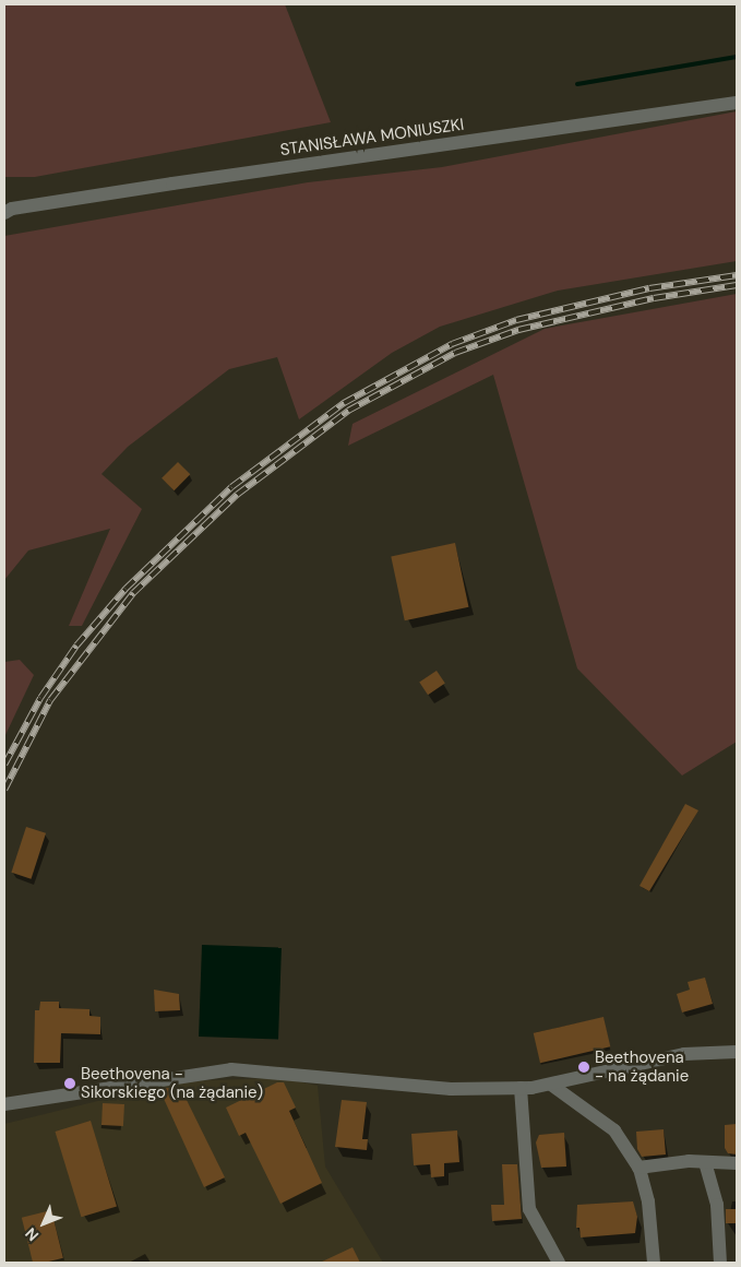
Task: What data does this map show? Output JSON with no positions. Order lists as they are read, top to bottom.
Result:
{
  "streets": {
    "street": ["STANISŁAWA MONIUSZKI"]
  },
  "places": ["Beethovena - na żądanie", "Beethovena - Sikorskiego (na żądanie)"],
  "north": "bottom left"
}
